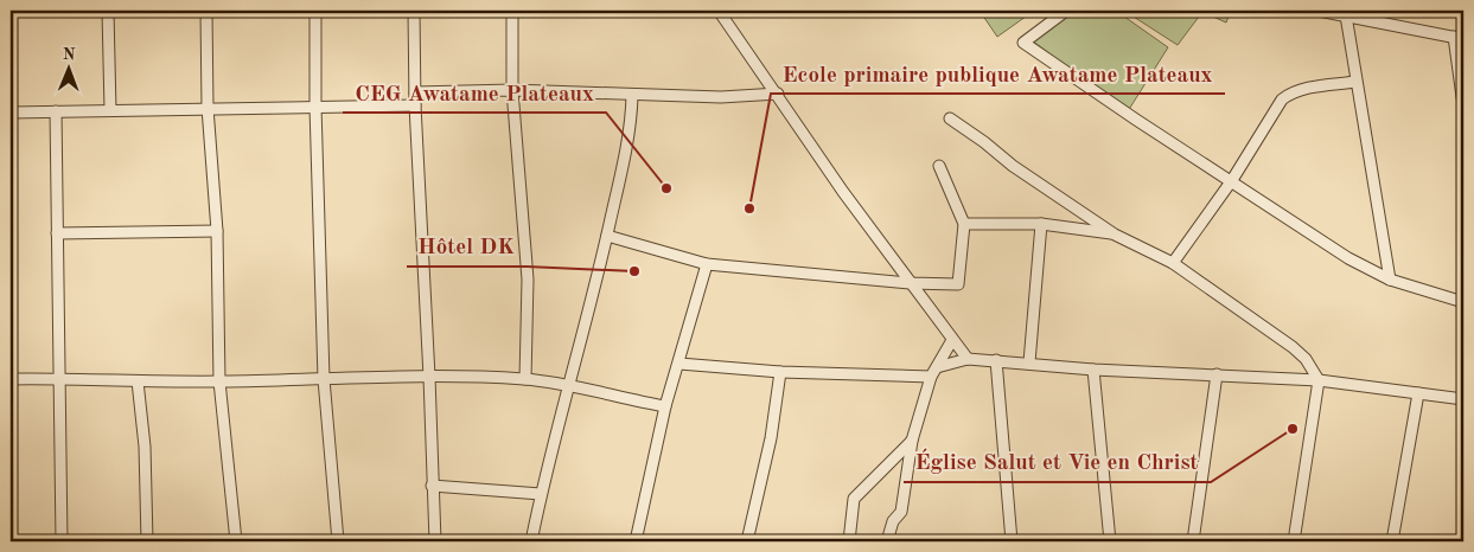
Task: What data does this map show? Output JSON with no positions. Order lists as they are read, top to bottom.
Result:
{
  "places": [
    "CEG Awatame Plateaux",
    "Ecole primaire publique Awatame Plateaux",
    "Hôtel DK",
    "Église Salut et Vie en Christ"
  ],
  "north": "top"
}
